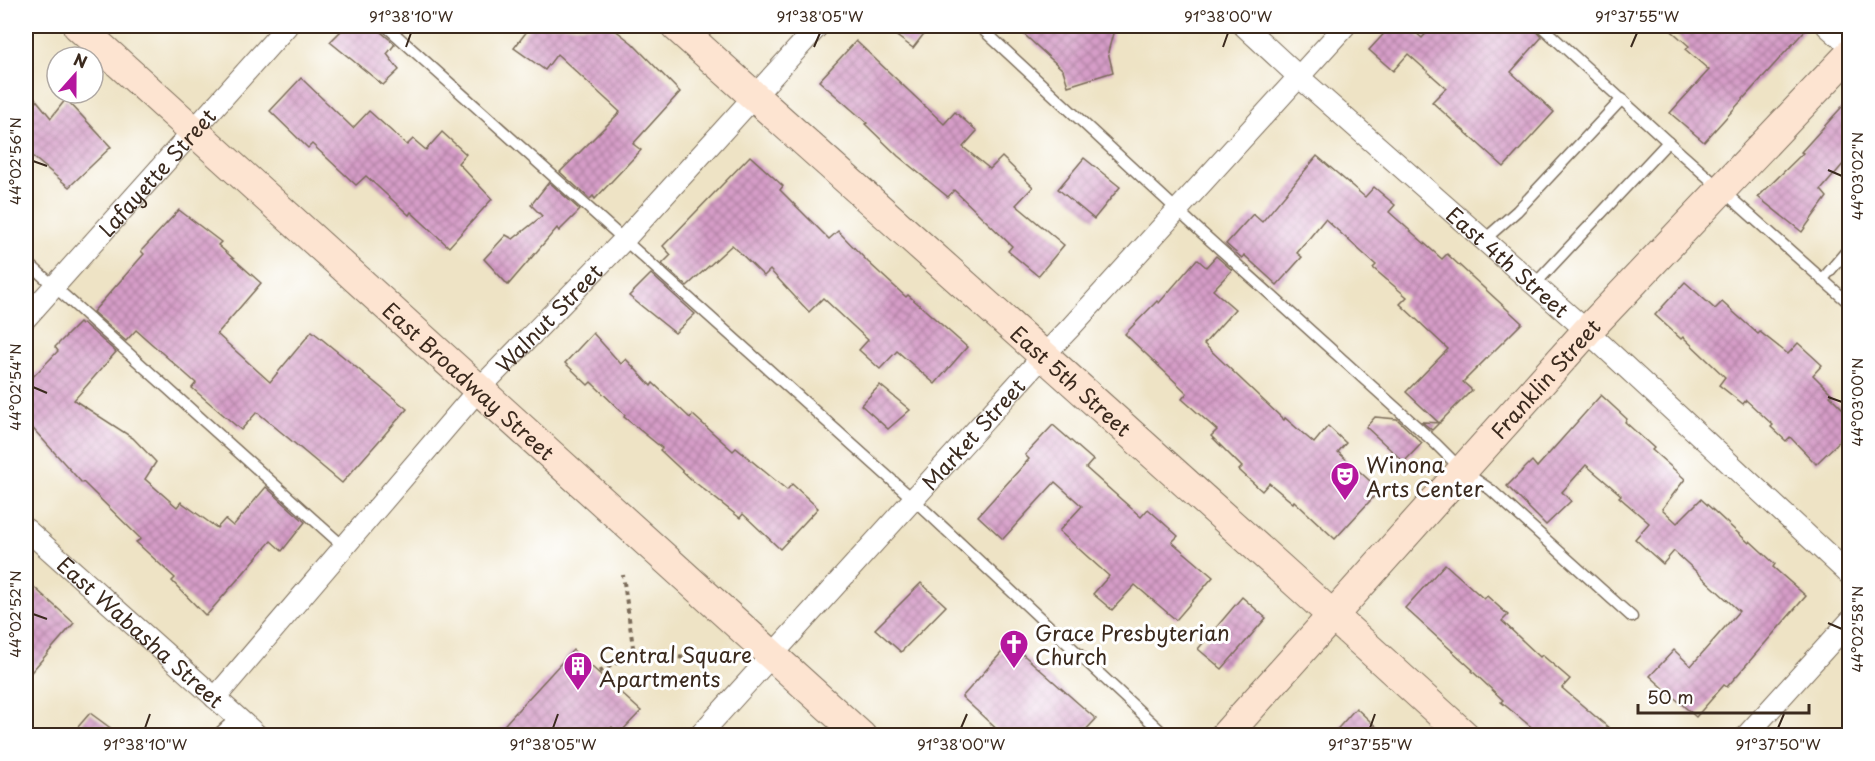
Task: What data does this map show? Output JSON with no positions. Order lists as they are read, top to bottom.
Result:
{
  "streets": {
    "street": [
      "Lafayette Street",
      "East 4th Street",
      "Walnut Street",
      "Franklin Street",
      "East 5th Street",
      "East Broadway Street",
      "Market Street",
      "East Wabasha Street"
    ]
  },
  "crossings": [
    ["Lafayette Street", "East Broadway Street"],
    ["East 4th Street", "Franklin Street"],
    ["East 4th Street", "Market Street"],
    ["Walnut Street", "East 5th Street"],
    ["Walnut Street", "East Broadway Street"],
    ["Walnut Street", "East Wabasha Street"],
    ["Franklin Street", "East 5th Street"],
    ["East 5th Street", "Market Street"],
    ["East Broadway Street", "Market Street"]
  ],
  "places": {
    "theatre": ["Winona Arts Center"],
    "church": ["Grace Presbyterian Church"],
    "building": ["Central Square Apartments"]
  },
  "scale_bar": "50 m",
  "north": "top",
  "coordinates": [
    "91°38'10\"W",
    "91°38'05\"W",
    "91°38'00\"W",
    "91°37'55\"W",
    "44°02'56\"N",
    "44°03'02\"N",
    "44°02'54\"N",
    "44°03'00\"N",
    "44°02'52\"N",
    "44°02'58\"N",
    "91°37'50\"W"
  ]
}
